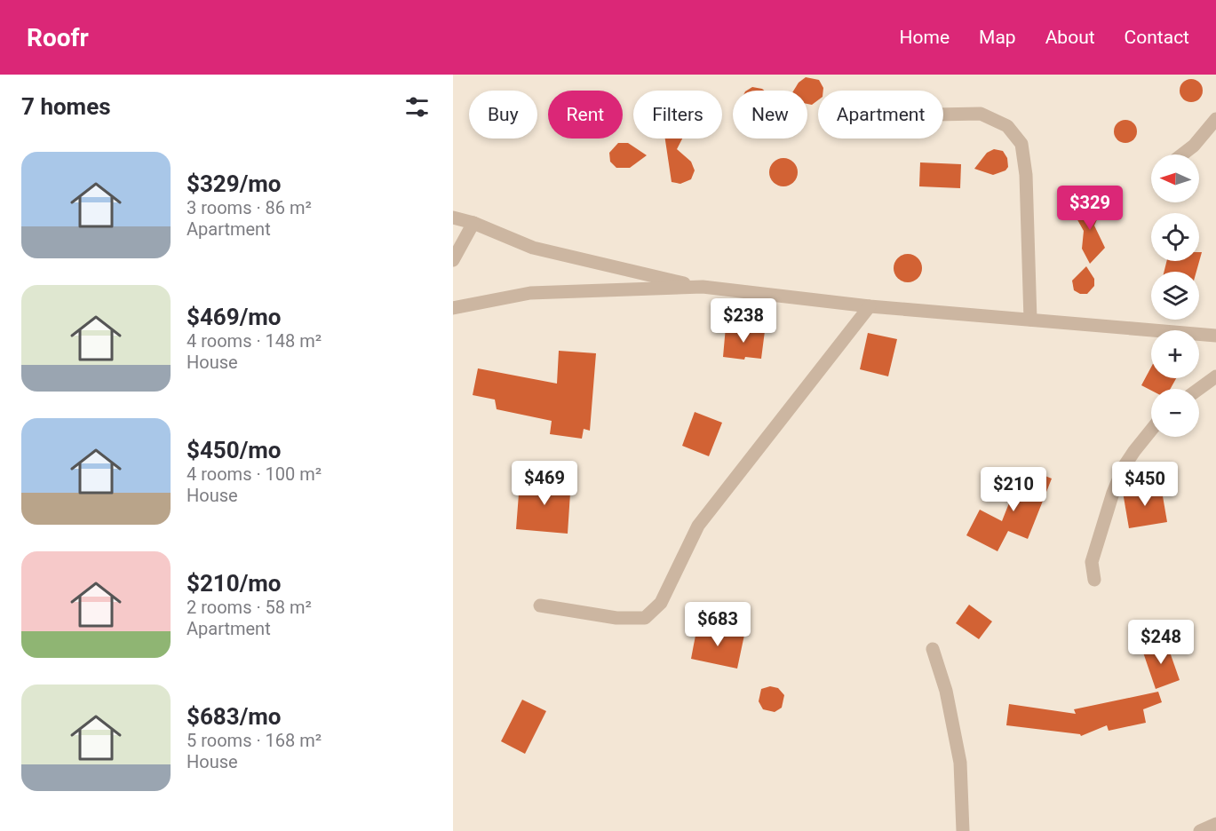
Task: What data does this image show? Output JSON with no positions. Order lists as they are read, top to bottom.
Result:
{
  "north": "left",
  "page": {
    "header": "Roofr",
    "nav": [
      "Home",
      "Map",
      "About",
      "Contact"
    ],
    "heading": "7 homes",
    "chip": [
      "Buy",
      "Rent",
      "Filters",
      "New",
      "Apartment"
    ],
    "list": [
      {
        "name": "$329/mo",
        "note": "3 rooms · 86 m² · Apartment"
      },
      {
        "name": "$469/mo",
        "note": "4 rooms · 148 m² · House"
      },
      {
        "name": "$450/mo",
        "note": "4 rooms · 100 m² · House"
      },
      {
        "name": "$210/mo",
        "note": "2 rooms · 58 m² · Apartment"
      },
      {
        "name": "$683/mo",
        "note": "5 rooms · 168 m² · House"
      }
    ],
    "map_buttons": ["+", "−"],
    "price": [
      "$329",
      "$238",
      "$469",
      "$450",
      "$210",
      "$683",
      "$248"
    ]
  }
}
